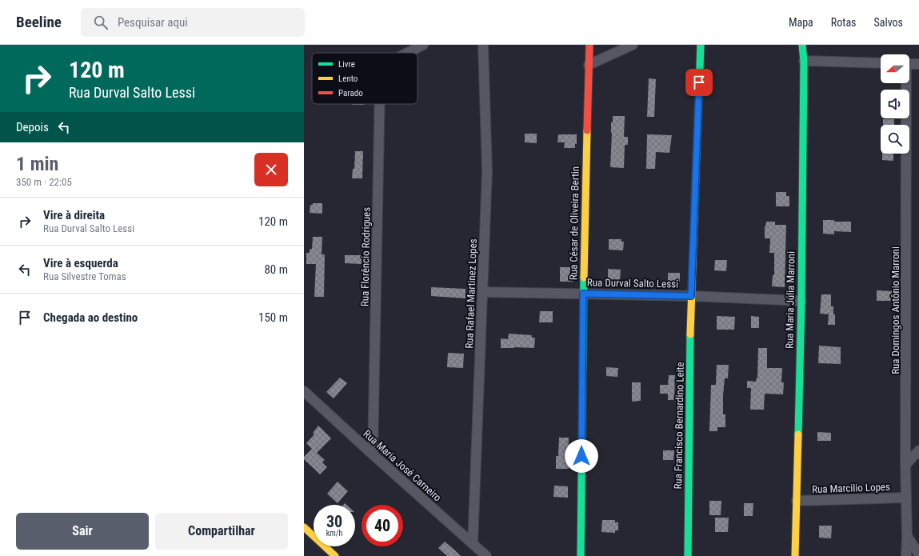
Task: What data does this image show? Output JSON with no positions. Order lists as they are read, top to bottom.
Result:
{
  "streets": {
    "street": [
      "Rua César de Oliveira Bertin",
      "Rua Florêncio Rodrigues",
      "Rua Durval Salto Lessi",
      "Rua Rafael Martinez Lopes",
      "Rua Maria Júlia Marroni",
      "Rua Domingos Antônio Marroni",
      "Rua Francisco Bernardino Leite",
      "Rua Maria José Carneiro",
      "Rua Marcilio Lopes"
    ]
  },
  "crossings": [
    ["Rua César de Oliveira Bertin", "Rua Durval Salto Lessi"],
    ["Rua Florêncio Rodrigues", "Rua Maria José Carneiro"],
    ["Rua Durval Salto Lessi", "Rua Rafael Martinez Lopes"],
    ["Rua Durval Salto Lessi", "Rua Maria Júlia Marroni"],
    ["Rua Durval Salto Lessi", "Rua Francisco Bernardino Leite"],
    ["Rua Rafael Martinez Lopes", "Rua Maria José Carneiro"],
    ["Rua Maria Júlia Marroni", "Rua Marcilio Lopes"],
    ["Rua Domingos Antônio Marroni", "Rua Marcilio Lopes"]
  ],
  "legend": ["Livre", "Lento", "Parado"],
  "north": "left",
  "page": {
    "header": "Beeline",
    "search": "Pesquisar aqui",
    "nav": ["Mapa", "Rotas", "Salvos"],
    "turn": ["120 m", "Rua Durval Salto Lessi"],
    "then": "Depois",
    "heading": ["1 min", "350 m · 22:05"],
    "list": [
      {
        "name": "Vire à direita",
        "note": "Rua Durval Salto Lessi",
        "value": "120 m"
      },
      {
        "name": "Vire à esquerda",
        "note": "Rua Silvestre Tomas",
        "value": "80 m"
      },
      {
        "name": "Chegada ao destino",
        "value": "150 m"
      }
    ],
    "speed": "30 km/h",
    "limit": "40",
    "buttons": ["Sair", "Compartilhar"]
  }
}
